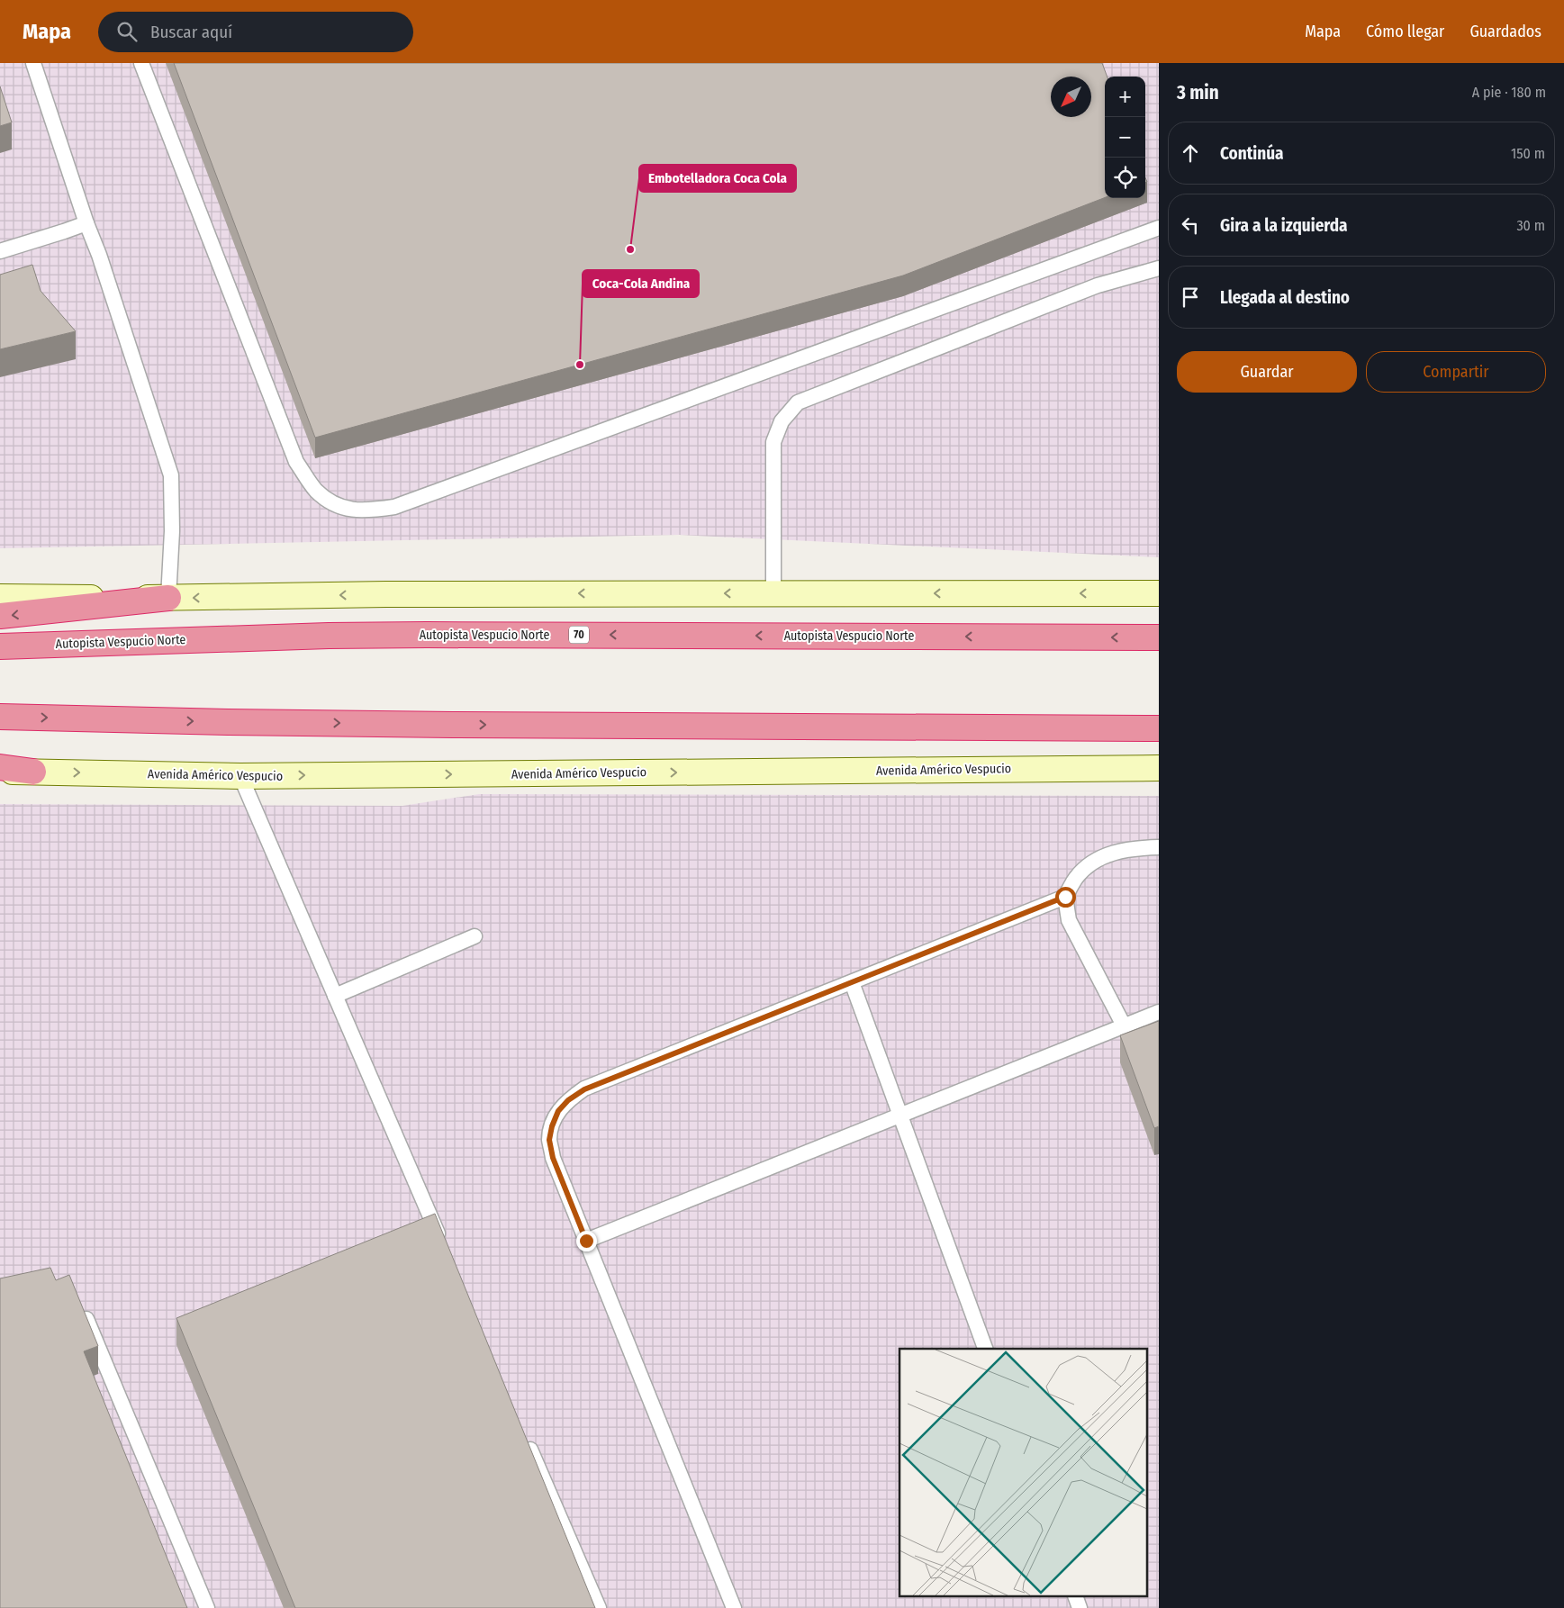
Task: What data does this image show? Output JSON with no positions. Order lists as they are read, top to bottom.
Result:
{
  "streets": {
    "highway": ["Autopista Vespucio Norte", "70"],
    "main road": ["Avenida Américo Vespucio"]
  },
  "places": ["Embotelladora Coca Cola", "Coca-Cola Andina"],
  "north": "bottom left",
  "page": {
    "header": "Mapa",
    "search": "Buscar aquí",
    "nav": ["Mapa", "Cómo llegar", "Guardados"],
    "heading": ["3 min", "A pie · 180 m"],
    "map_buttons": ["+", "−"],
    "list": [
      ["Continúa", "150 m"],
      ["Gira a la izquierda", "30 m"],
      "Llegada al destino"
    ],
    "buttons": ["Guardar", "Compartir"]
  }
}
